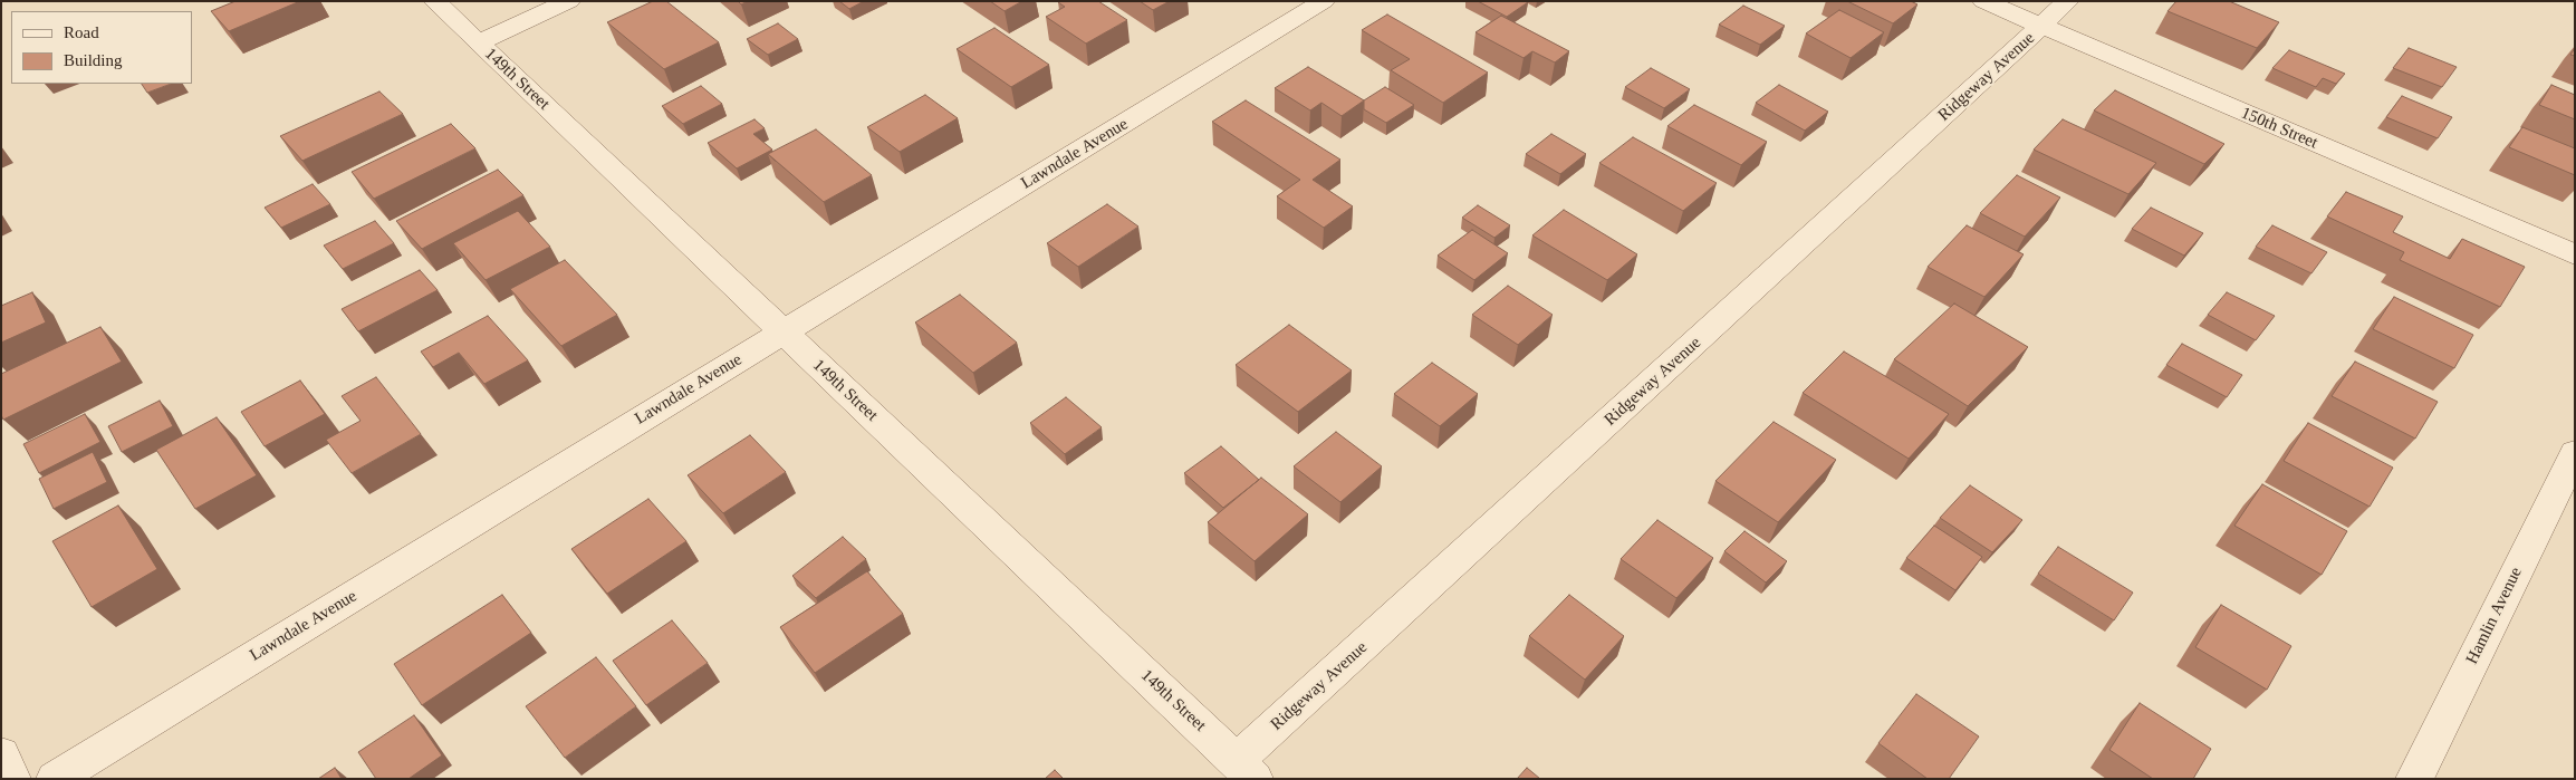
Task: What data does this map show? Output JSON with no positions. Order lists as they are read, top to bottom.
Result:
{
  "streets": {
    "street": [
      "Ridgeway Avenue",
      "149th Street",
      "150th Street",
      "Lawndale Avenue",
      "Hamlin Avenue"
    ]
  },
  "crossings": [
    ["Ridgeway Avenue", "149th Street"],
    ["Ridgeway Avenue", "150th Street"],
    ["149th Street", "Lawndale Avenue"]
  ],
  "legend": ["Road", "Building"]
}
